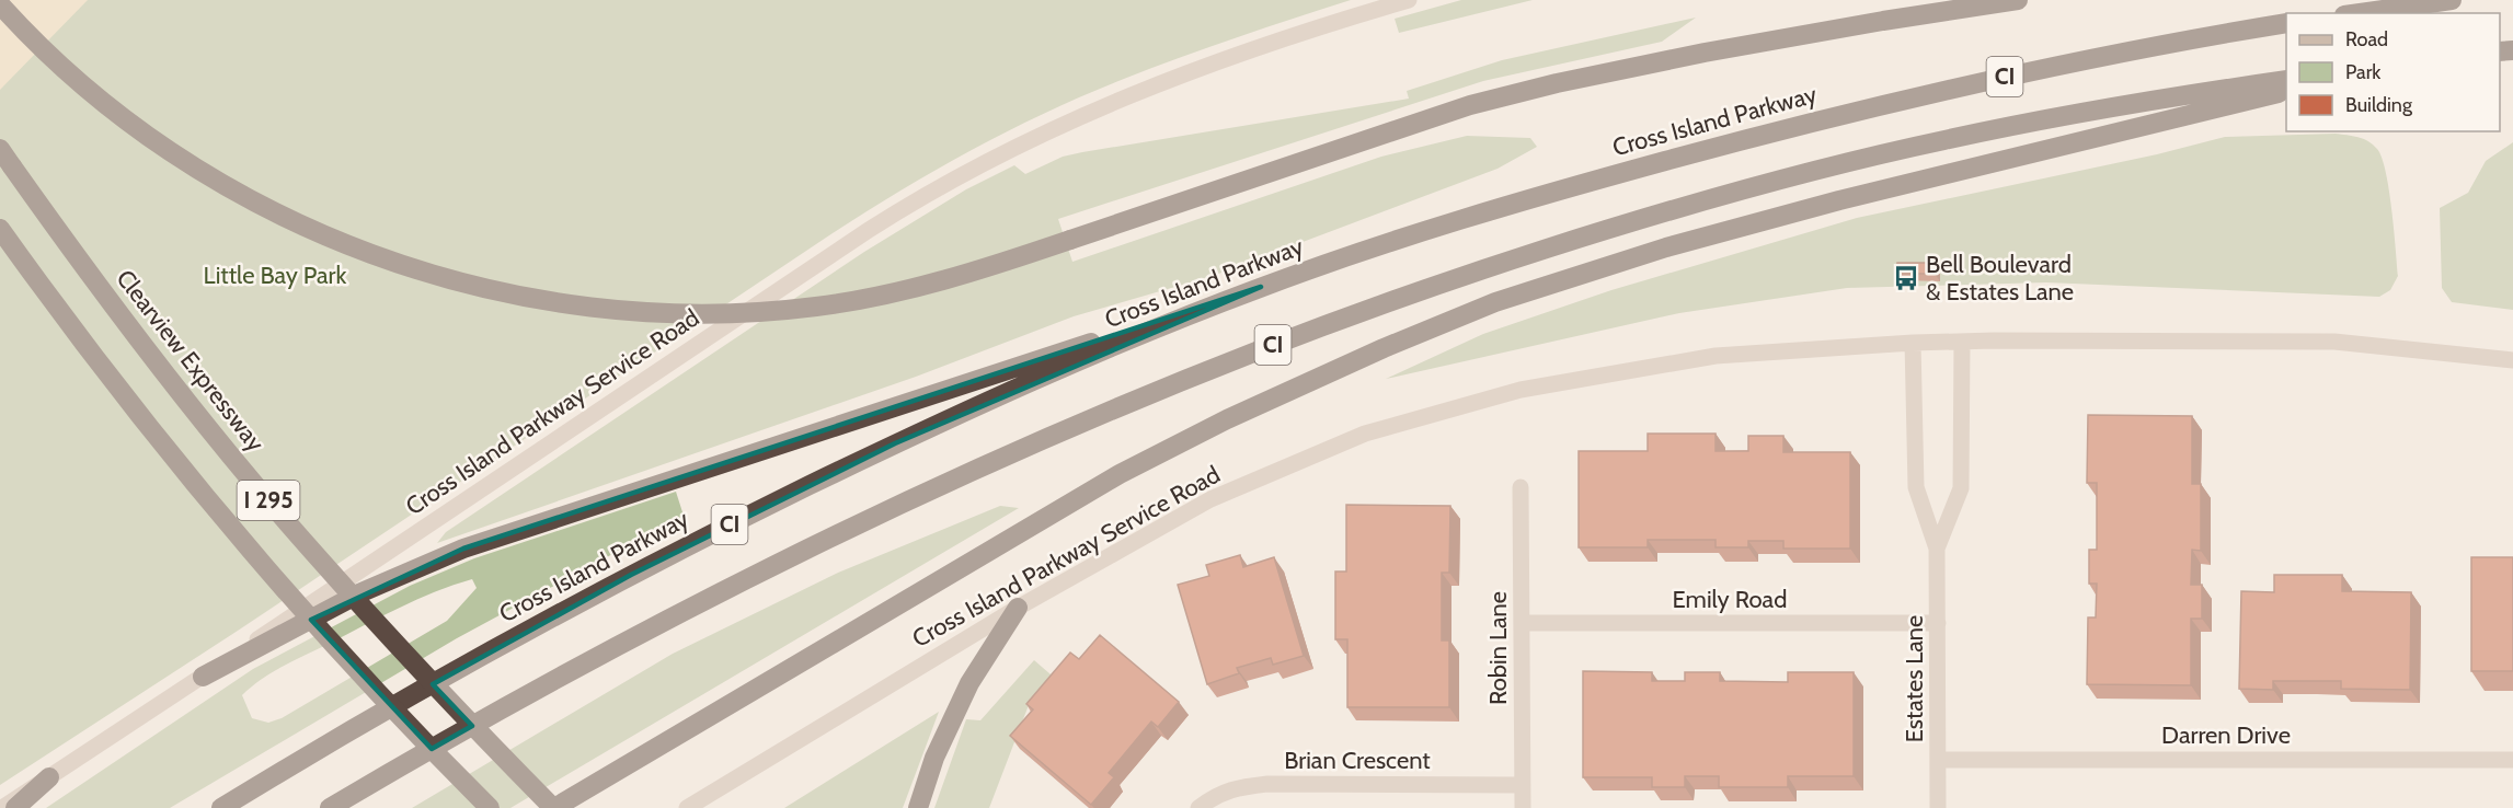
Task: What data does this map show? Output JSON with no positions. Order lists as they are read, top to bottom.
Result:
{
  "streets": {
    "highway": [
      "CI",
      "Cross Island Parkway",
      "Clearview Expressway",
      "I 295"
    ],
    "street": [
      "Cross Island Parkway Service Road",
      "Emily Road",
      "Robin Lane",
      "Estates Lane",
      "Darren Drive",
      "Brian Crescent"
    ]
  },
  "crossings": [
    ["Cross Island Parkway Service Road", "Estates Lane"],
    ["Emily Road", "Robin Lane"],
    ["Emily Road", "Estates Lane"],
    ["Robin Lane", "Brian Crescent"],
    ["Estates Lane", "Darren Drive"]
  ],
  "parks": ["Little Bay Park"],
  "places": {
    "bus stop": ["Bell Boulevard & Estates Lane"]
  },
  "legend": ["Road", "Park", "Building"]
}
